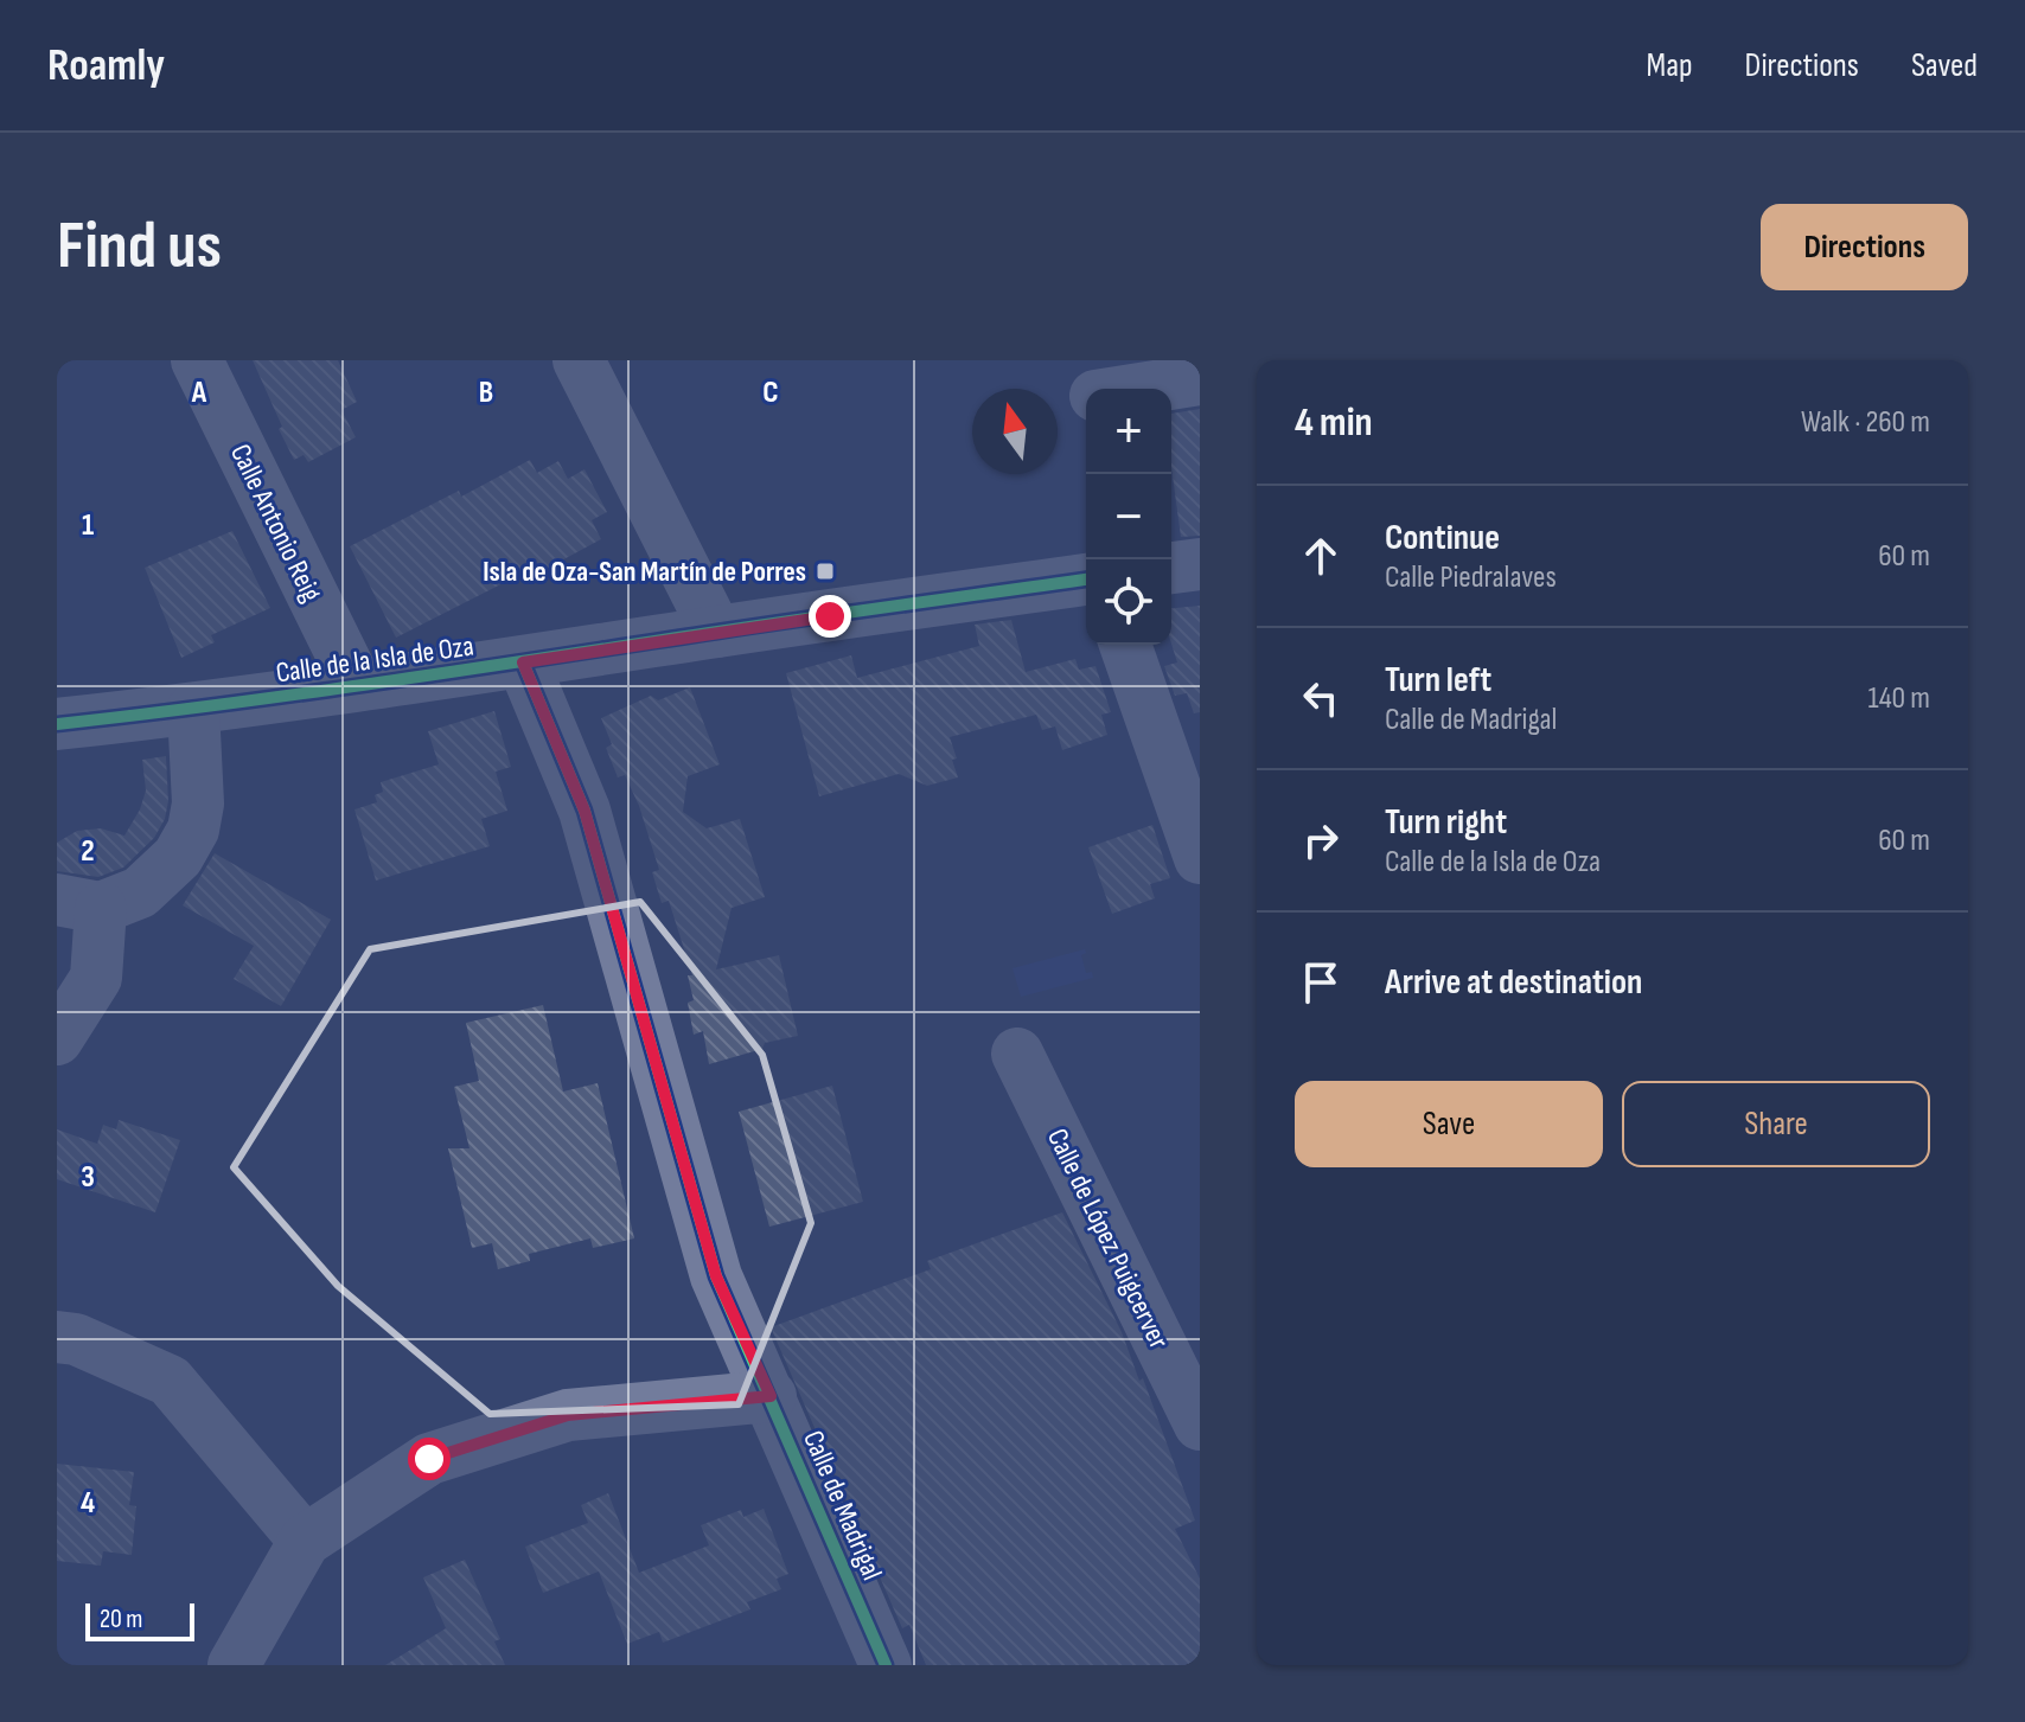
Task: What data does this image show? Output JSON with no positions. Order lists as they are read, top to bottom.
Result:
{
  "streets": {
    "street": [
      "Calle Antonio Reig",
      "Calle de la Isla de Oza",
      "Calle de López Puigcerver",
      "Calle de Madrigal"
    ]
  },
  "crossings": [
    ["Calle Antonio Reig", "Calle de la Isla de Oza"],
    ["Calle de la Isla de Oza", "Calle de Madrigal"]
  ],
  "places": {
    "transit": ["Isla de Oza-San Martín de Porres"]
  },
  "scale_bar": "20 m",
  "north": "top",
  "page": {
    "header": "Roamly",
    "nav": ["Map", "Directions", "Saved"],
    "buttons": [
      "Directions",
      ["Save", "Share"]
    ],
    "title": "Find us",
    "heading": ["4 min", "Walk · 260 m"],
    "map_buttons": ["+", "−"],
    "list": [
      ["Continue", "Calle Piedralaves", "60 m"],
      ["Turn left", "Calle de Madrigal", "140 m"],
      ["Turn right", "Calle de la Isla de Oza", "60 m"],
      "Arrive at destination"
    ],
    "scale": "20 m"
  },
  "grid": {
    "columns": ["A", "B", "C"],
    "rows": [
      "1",
      "2",
      "3",
      "4"
    ]
  }
}
